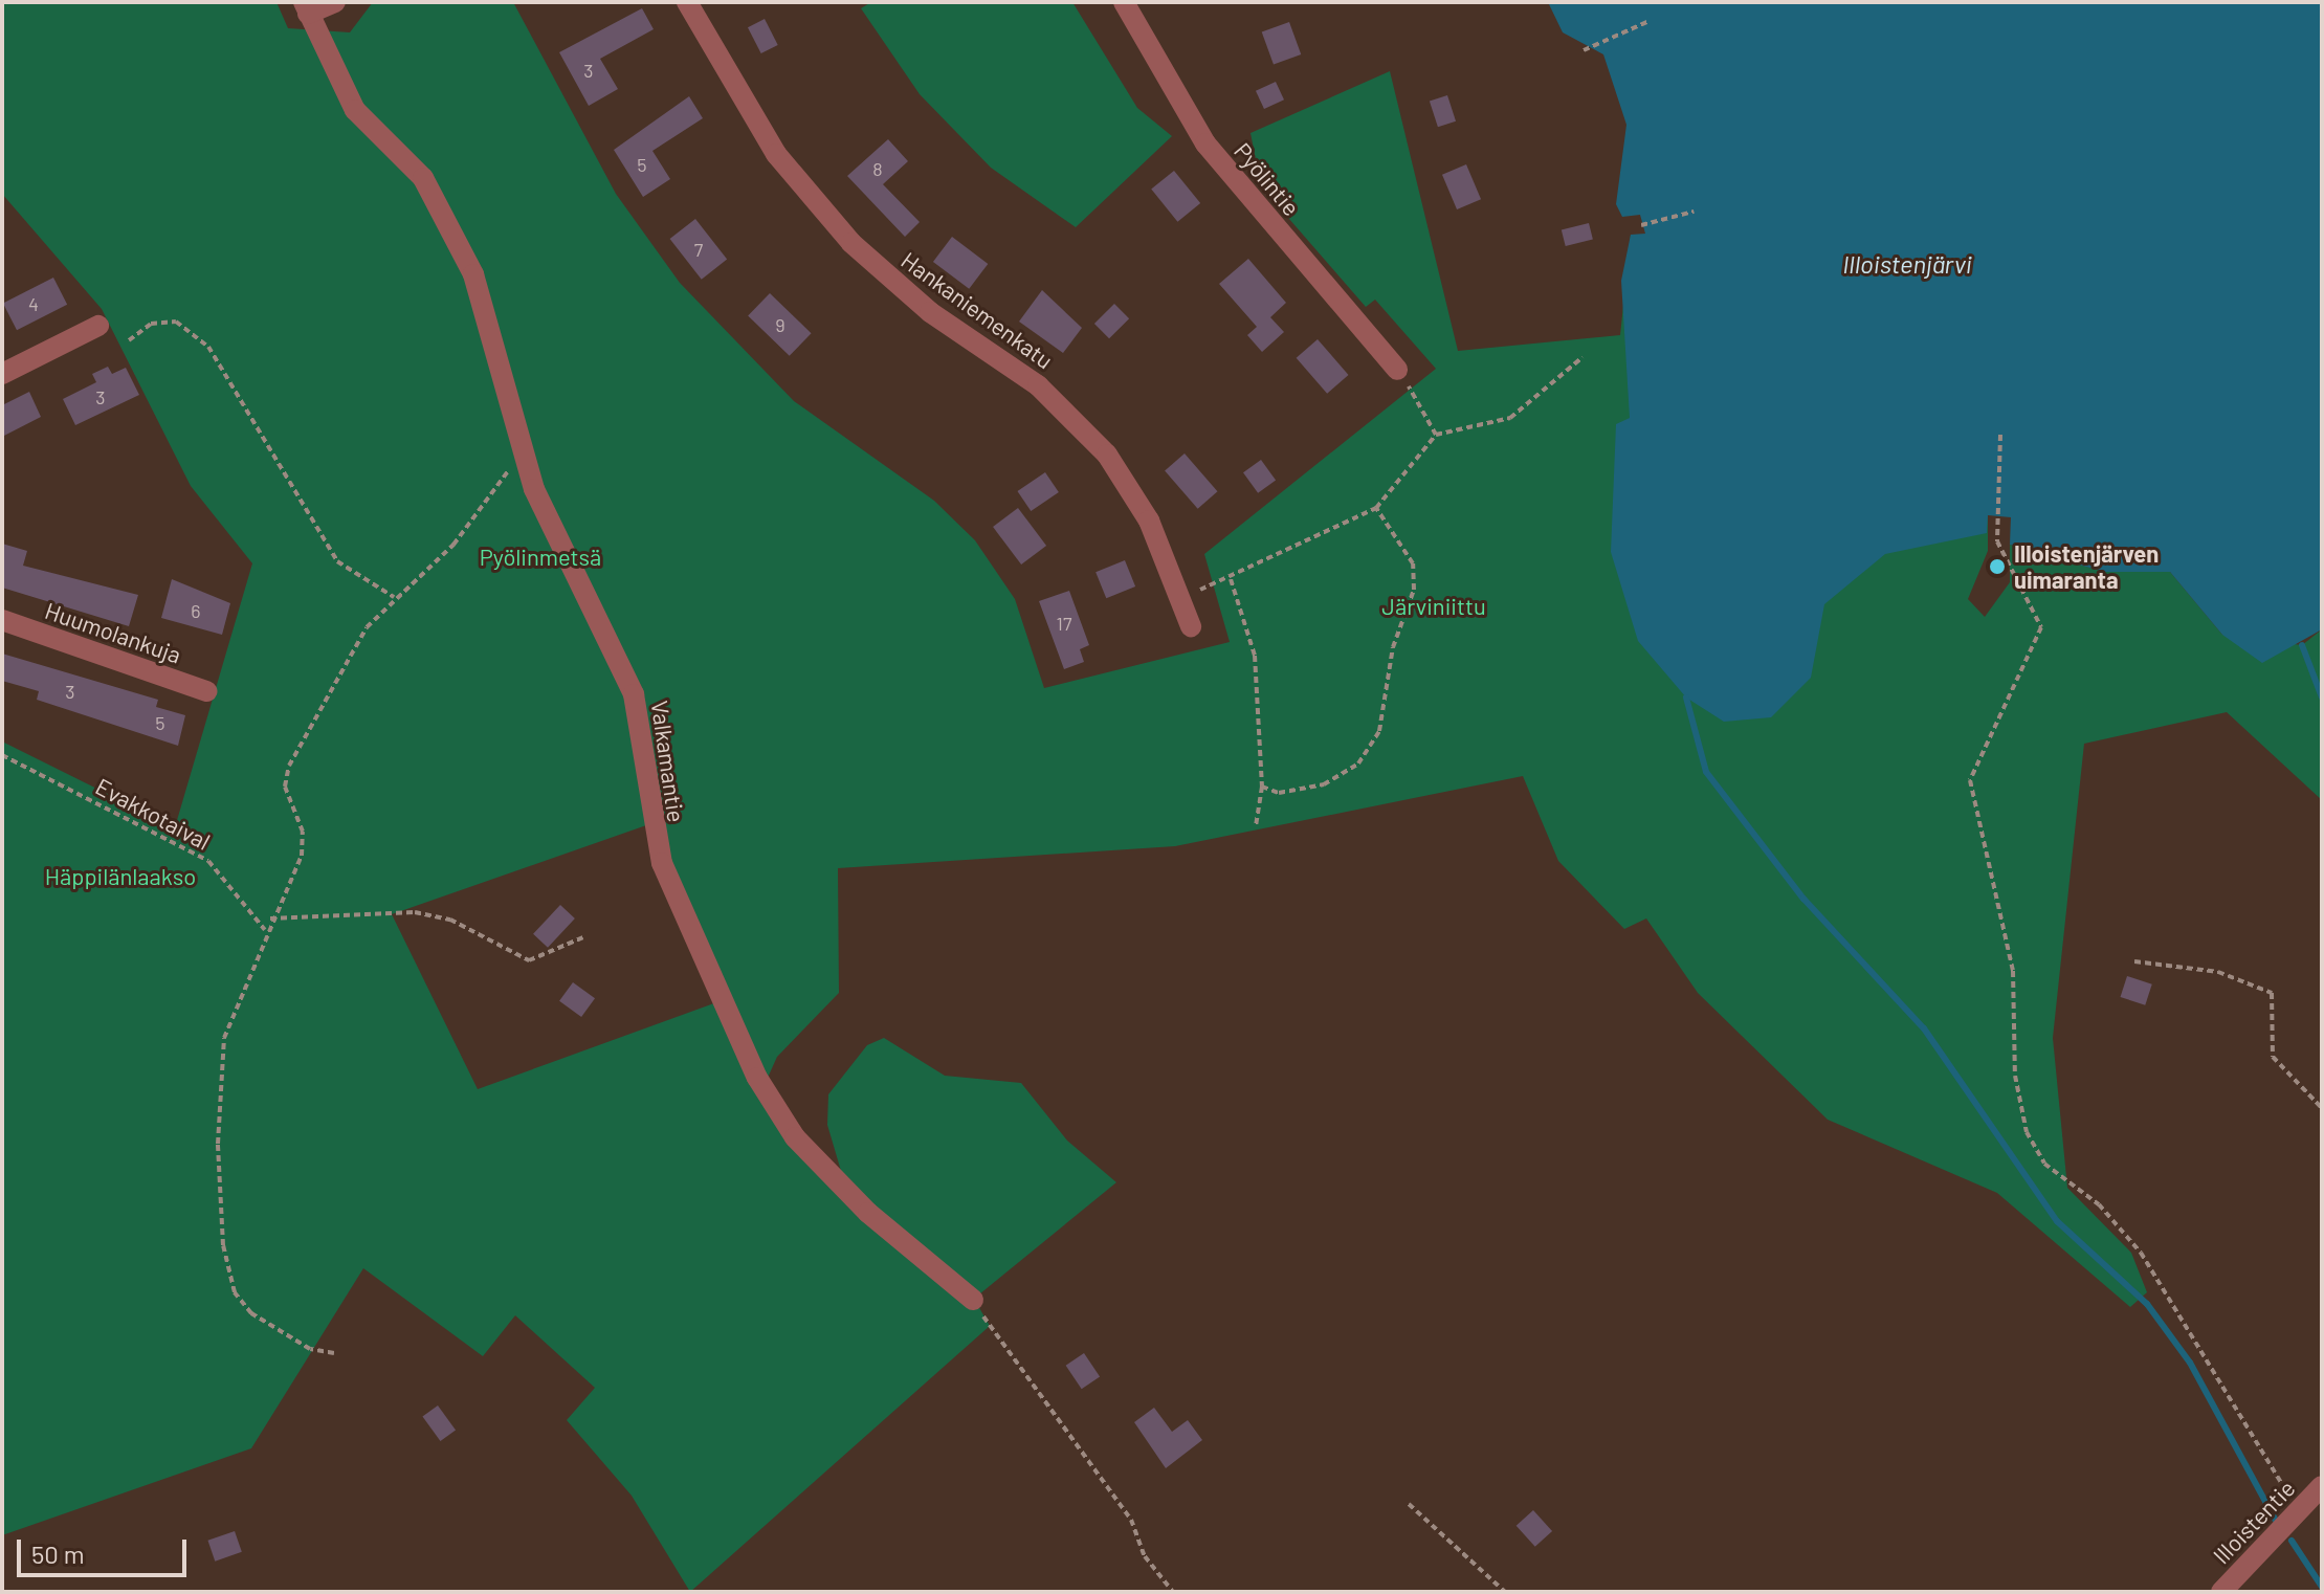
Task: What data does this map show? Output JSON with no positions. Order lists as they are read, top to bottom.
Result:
{
  "streets": {
    "street": [
      "Pyölintie",
      "Hankaniemenkatu",
      "Huumolankuja",
      "Valkamantie",
      "Illoistentie"
    ],
    "path": ["Evakkotaival"]
  },
  "water": ["Illoistenjärvi"],
  "parks": ["Pyölinmetsä", "Järviniittu", "Häppilänlaakso"],
  "places": ["Illoistenjärven uimaranta"],
  "house_numbers": [
    "3",
    "5",
    "8",
    "7",
    "4",
    "9",
    "3",
    "6",
    "17",
    "3",
    "5"
  ],
  "scale_bar": "50 m"
}
